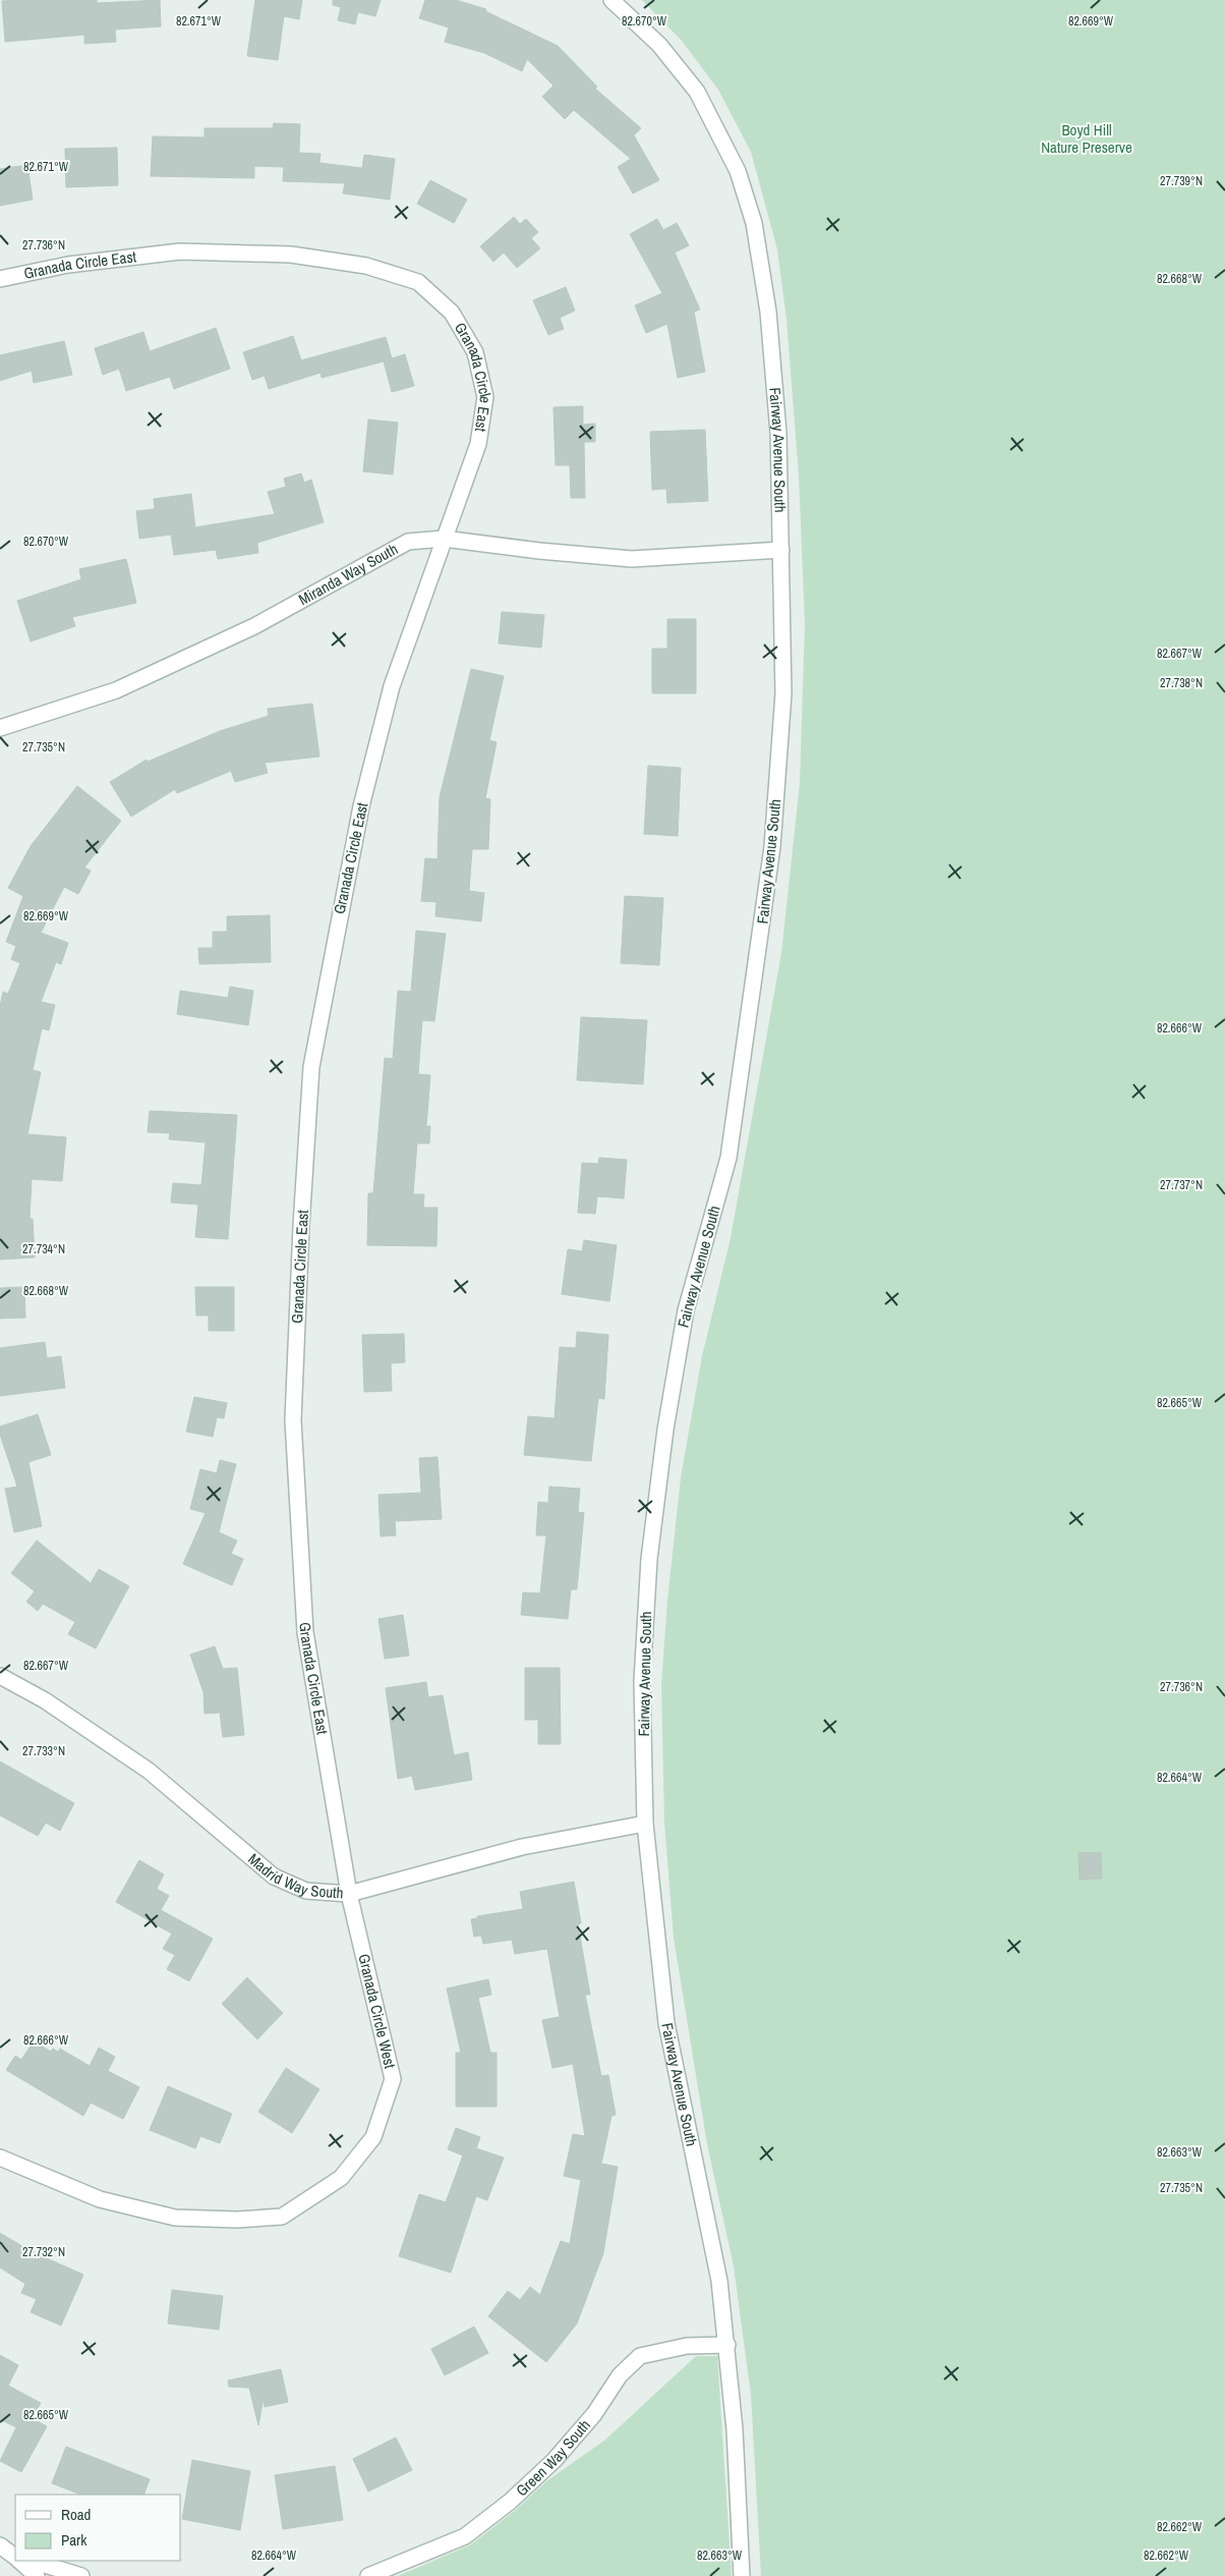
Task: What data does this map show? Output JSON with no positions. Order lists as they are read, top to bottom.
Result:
{
  "streets": {
    "street": [
      "Granada Circle East",
      "Fairway Avenue South",
      "Miranda Way South",
      "Madrid Way South",
      "Granada Circle West",
      "Green Way South"
    ]
  },
  "crossings": [
    ["Granada Circle East", "Miranda Way South"],
    ["Granada Circle East", "Madrid Way South"],
    ["Granada Circle East", "Granada Circle West"],
    ["Fairway Avenue South", "Miranda Way South"],
    ["Fairway Avenue South", "Madrid Way South"],
    ["Fairway Avenue South", "Green Way South"],
    ["Madrid Way South", "Granada Circle West"]
  ],
  "parks": ["Boyd Hill Nature Preserve"],
  "legend": ["Road", "Park"],
  "coordinates": [
    "82.671°W",
    "82.670°W",
    "82.669°W",
    "27.739°N",
    "27.736°N",
    "82.668°W",
    "82.667°W",
    "27.738°N",
    "27.735°N",
    "82.666°W",
    "27.737°N",
    "27.734°N",
    "82.665°W",
    "27.733°N",
    "82.664°W",
    "82.663°W",
    "27.732°N",
    "82.662°W"
  ]
}
